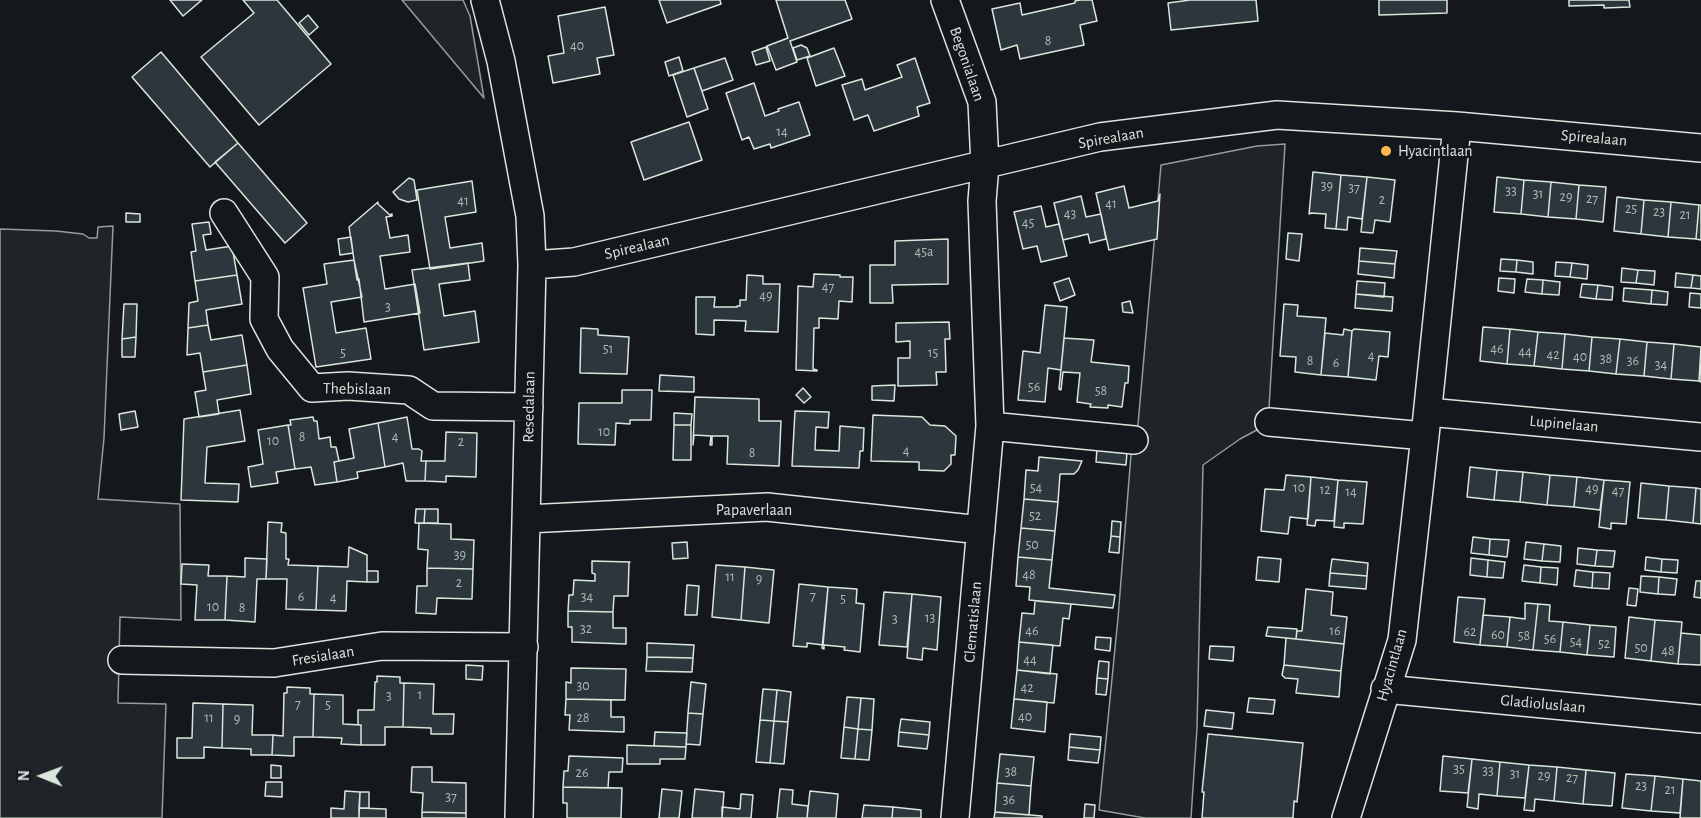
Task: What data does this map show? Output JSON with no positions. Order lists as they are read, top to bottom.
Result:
{
  "streets": {
    "street": [
      "Begonialaan",
      "Spirealaan",
      "Thebislaan",
      "Resedalaan",
      "Lupinelaan",
      "Papaverlaan",
      "Clematislaan",
      "Fresialaan",
      "Hyacintlaan",
      "Gladioluslaan"
    ]
  },
  "crossings": [
    ["Begonialaan", "Spirealaan"],
    ["Begonialaan", "Clematislaan"],
    ["Spirealaan", "Resedalaan"],
    ["Spirealaan", "Clematislaan"],
    ["Spirealaan", "Hyacintlaan"],
    ["Thebislaan", "Resedalaan"],
    ["Resedalaan", "Papaverlaan"],
    ["Resedalaan", "Fresialaan"],
    ["Lupinelaan", "Hyacintlaan"],
    ["Papaverlaan", "Clematislaan"],
    ["Hyacintlaan", "Gladioluslaan"]
  ],
  "places": ["Hyacintlaan"],
  "house_numbers": [
    "8",
    "40",
    "14",
    "39",
    "37",
    "33",
    "31",
    "29",
    "27",
    "2",
    "41",
    "41",
    "25",
    "23",
    "43",
    "21",
    "45",
    "45a",
    "47",
    "49",
    "3",
    "51",
    "46",
    "44",
    "5",
    "15",
    "42",
    "4",
    "40",
    "38",
    "8",
    "36",
    "6",
    "34",
    "56",
    "58",
    "10",
    "8",
    "4",
    "10",
    "2",
    "4",
    "8",
    "54",
    "10",
    "49",
    "12",
    "47",
    "14",
    "52",
    "50",
    "39",
    "48",
    "11",
    "9",
    "2",
    "7",
    "6",
    "34",
    "4",
    "5",
    "10",
    "8",
    "13",
    "3",
    "32",
    "46",
    "16",
    "62",
    "60",
    "58",
    "56",
    "54",
    "52",
    "50",
    "48",
    "44",
    "30",
    "42",
    "1",
    "3",
    "7",
    "5",
    "40",
    "11",
    "28",
    "9",
    "35",
    "33",
    "38",
    "26",
    "31",
    "29",
    "27",
    "23",
    "21",
    "37",
    "36"
  ],
  "north": "left"
}
